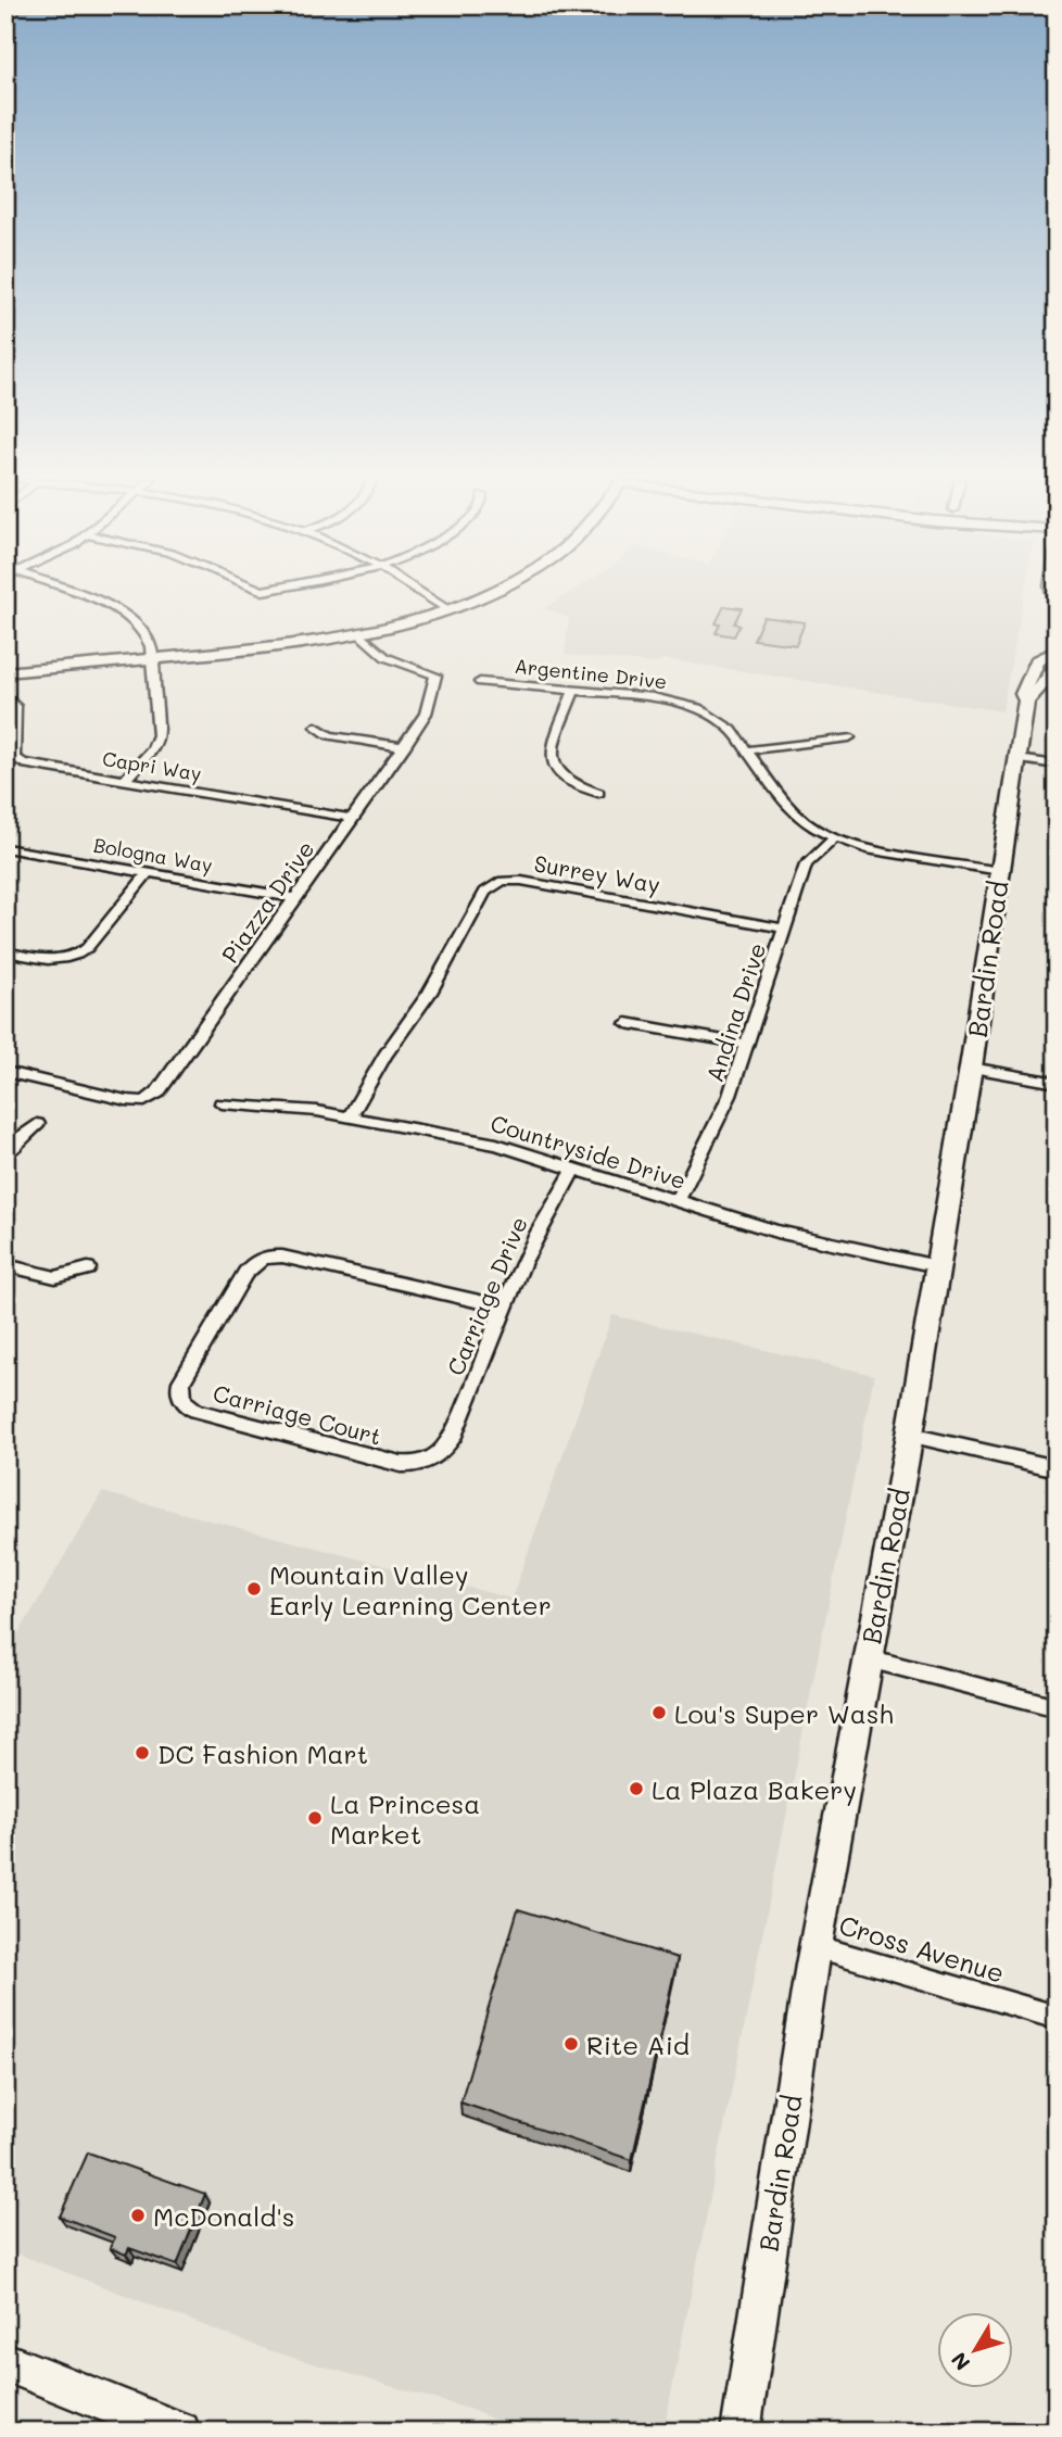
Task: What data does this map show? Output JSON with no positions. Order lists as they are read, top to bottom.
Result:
{
  "streets": {
    "street": [
      "Argentine Drive",
      "Capri Way",
      "Bologna Way",
      "Surrey Way",
      "Piazza Drive",
      "Bardin Road",
      "Andina Drive",
      "Countryside Drive",
      "Carriage Drive",
      "Carriage Court",
      "Cross Avenue"
    ]
  },
  "crossings": [
    ["Argentine Drive", "Bardin Road"],
    ["Argentine Drive", "Andina Drive"],
    ["Capri Way", "Piazza Drive"],
    ["Bologna Way", "Piazza Drive"],
    ["Surrey Way", "Andina Drive"],
    ["Surrey Way", "Countryside Drive"],
    ["Bardin Road", "Countryside Drive"],
    ["Bardin Road", "Cross Avenue"],
    ["Andina Drive", "Countryside Drive"],
    ["Countryside Drive", "Carriage Drive"],
    ["Carriage Drive", "Carriage Court"]
  ],
  "places": [
    "Mountain Valley Early Learning Center",
    "Lou's Super Wash",
    "DC Fashion Mart",
    "La Plaza Bakery",
    "La Princesa Market",
    "Rite Aid",
    "McDonald's"
  ],
  "north": "bottom left"
}
